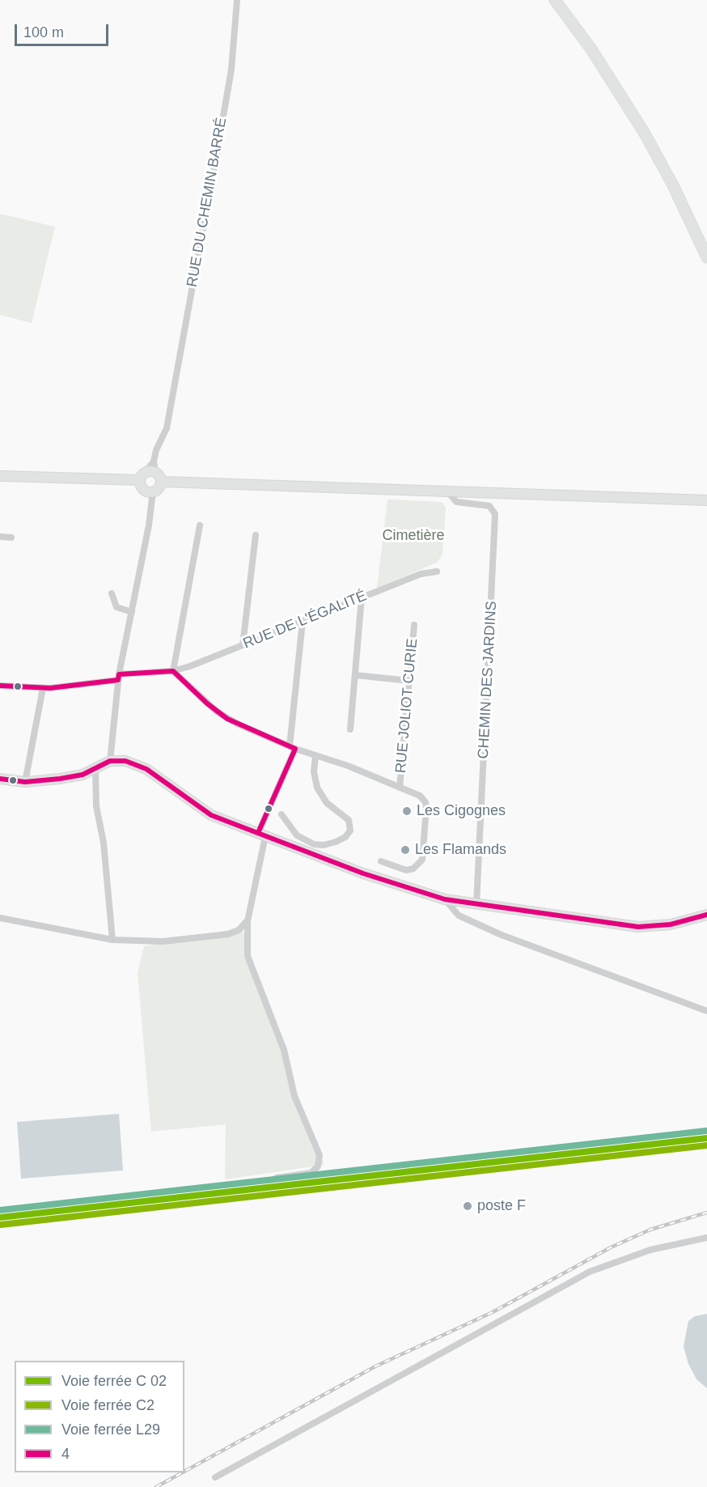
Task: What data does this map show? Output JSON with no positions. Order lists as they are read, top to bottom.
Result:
{
  "streets": {
    "street": [
      "RUE DU CHEMIN BARRÉ",
      "RUE DE L'ÉGALITÉ",
      "CHEMIN DES JARDINS",
      "RUE JOLIOT CURIE"
    ]
  },
  "parks": ["Cimetière"],
  "places": ["Les Cigognes", "Les Flamands", "poste F"],
  "lines": ["transit line 4", "rail line L29", "rail line C2"],
  "legend": [
    "Voie ferrée C 02",
    "Voie ferrée C2",
    "Voie ferrée L29",
    "4"
  ],
  "scale_bar": "100 m"
}
